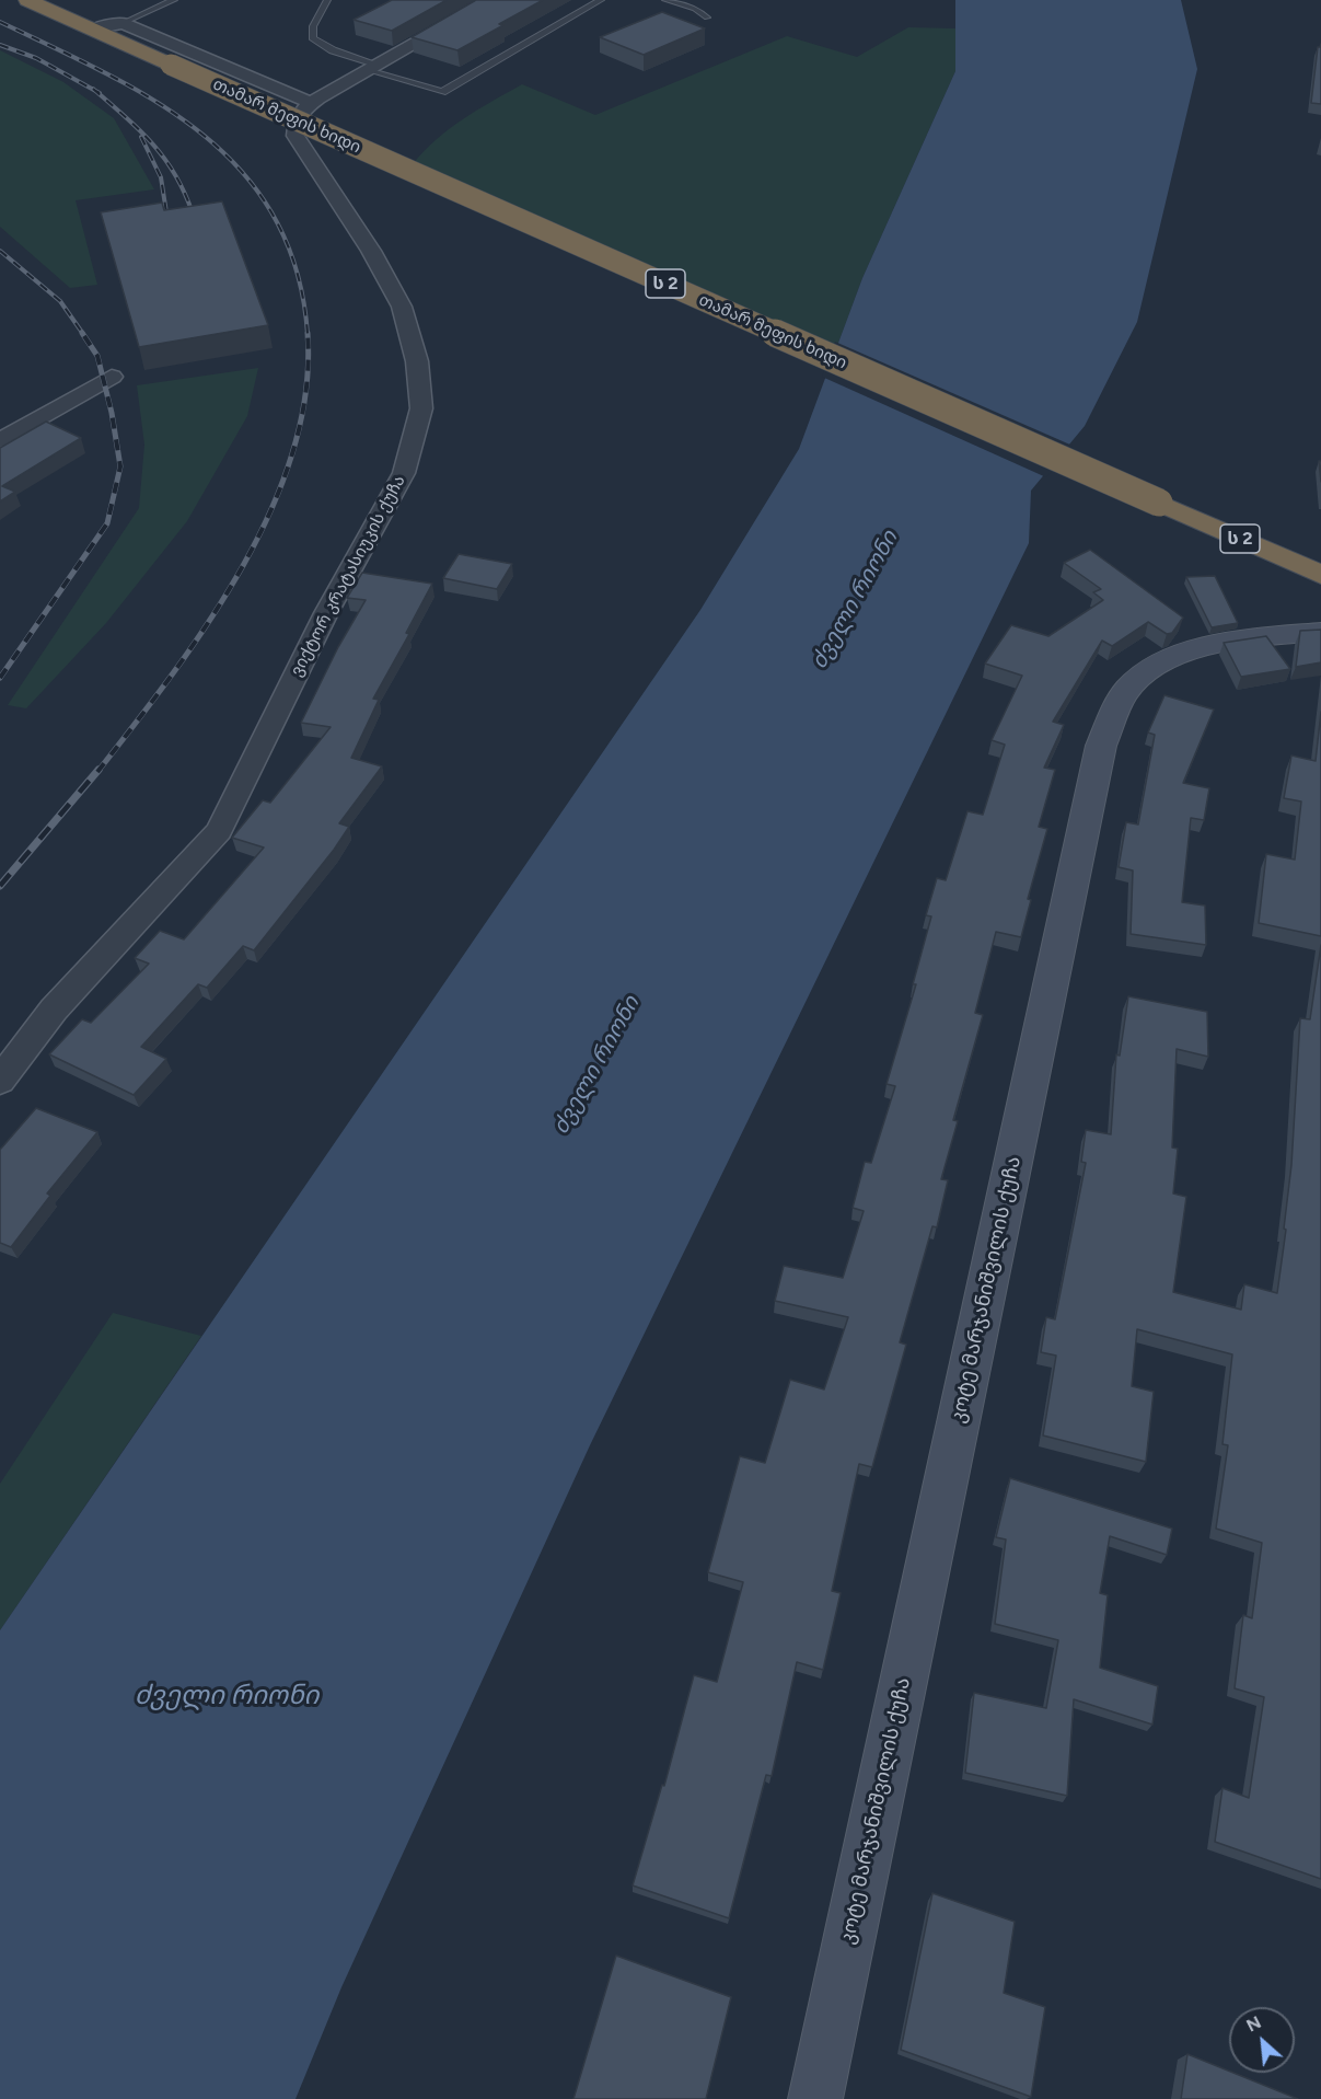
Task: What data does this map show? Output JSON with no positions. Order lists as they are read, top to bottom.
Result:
{
  "streets": {
    "highway": ["თამარ მეფის ხიდი", "ს 2"],
    "street": ["ვიქტორ კრატასიუკის ქუჩა", "კოტე მარჯანიშვილის ქუჩა"]
  },
  "crossings": [
    ["თამარ მეფის ხიდი", "ს 2"]
  ],
  "water": ["ძველი რიონი"],
  "north": "top left"
}
